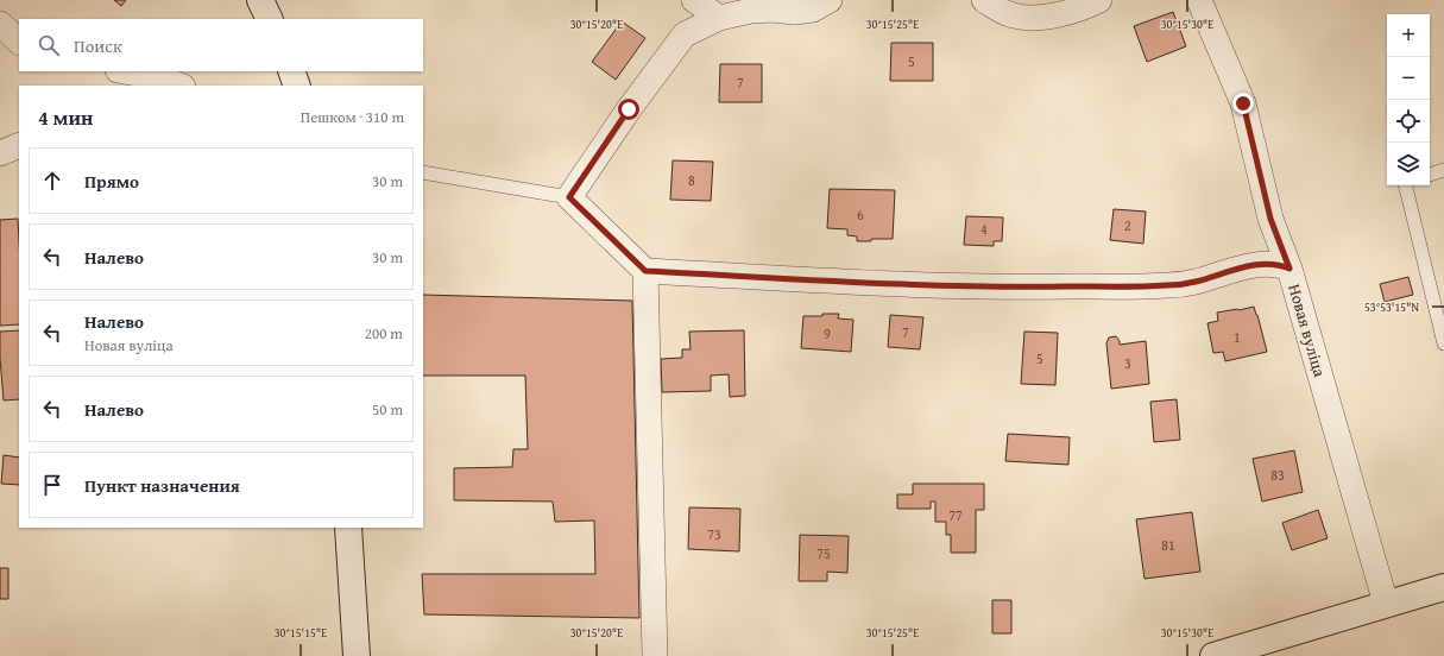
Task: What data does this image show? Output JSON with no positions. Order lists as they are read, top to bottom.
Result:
{
  "streets": {
    "street": ["Новая вуліца"]
  },
  "house_numbers": [
    "5",
    "7",
    "8",
    "6",
    "2",
    "4",
    "7",
    "9",
    "1",
    "5",
    "3",
    "83",
    "77",
    "73",
    "81",
    "75"
  ],
  "page": {
    "map_buttons": ["+", "−"],
    "search": "Поиск",
    "heading": ["4 мин", "Пешком · 310 m"],
    "list": [
      ["Прямо", "30 m"],
      ["Налево", "30 m"],
      ["Налево", "Новая вуліца", "200 m"],
      ["Налево", "50 m"],
      "Пункт назначения"
    ]
  },
  "coordinates": [
    "30°15'20\"E",
    "30°15'25\"E",
    "30°15'30\"E",
    "53°53'15\"N",
    "30°15'15\"E"
  ]
}
